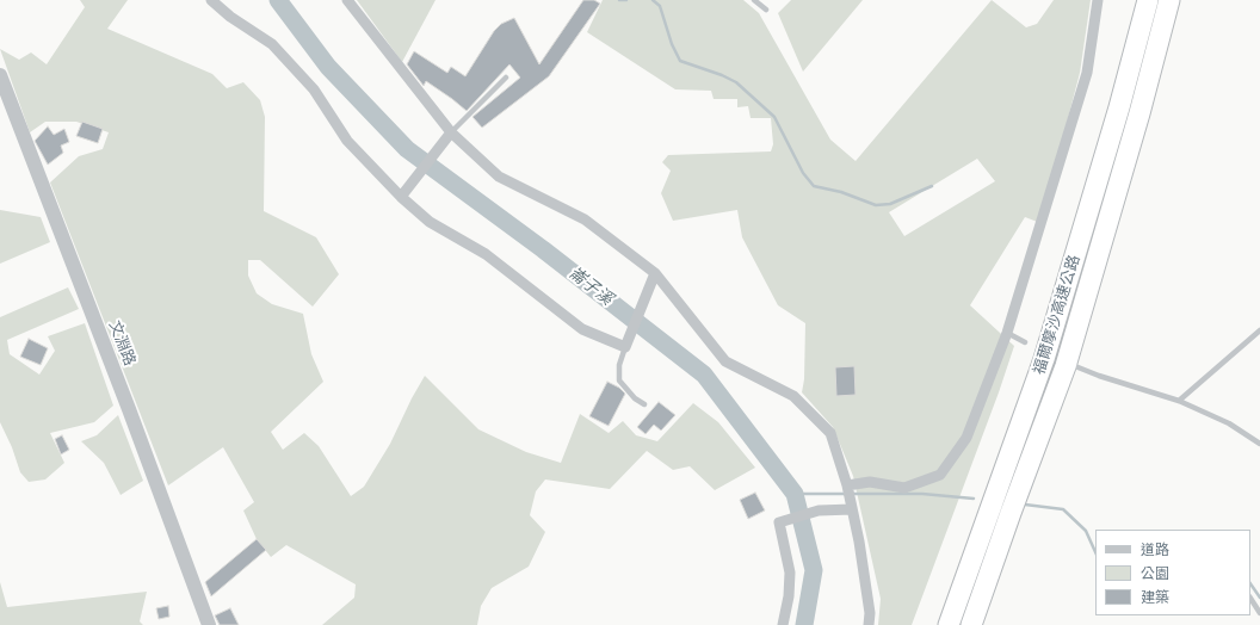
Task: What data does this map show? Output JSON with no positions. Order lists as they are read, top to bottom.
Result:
{
  "streets": {
    "highway": ["福爾摩沙高速公路"],
    "street": ["文淵路"]
  },
  "water": ["崙子溪"],
  "legend": ["道路", "公園", "建築"]
}
